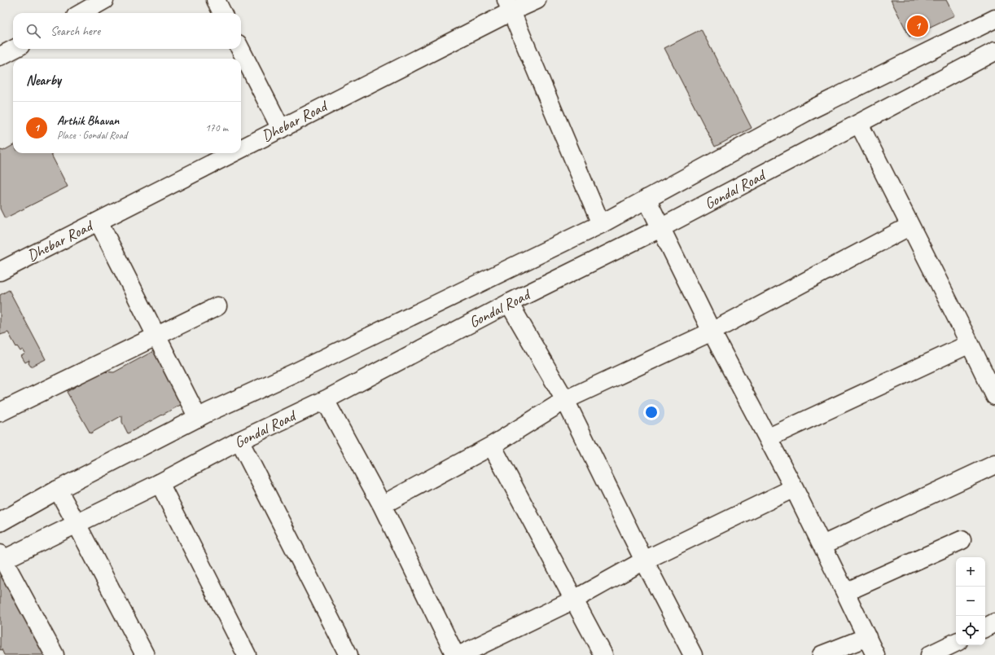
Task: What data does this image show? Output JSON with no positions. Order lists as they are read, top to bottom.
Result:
{
  "streets": {
    "street": ["Dhebar Road", "Gondal Road"]
  },
  "page": {
    "search": "Search here",
    "pins": "1",
    "heading": "Nearby",
    "list": [
      {
        "mark": "1",
        "name": "Arthik Bhavan",
        "note": "Place · Gondal Road",
        "value": "170 m"
      }
    ],
    "map_buttons": ["+", "−"]
  }
}
